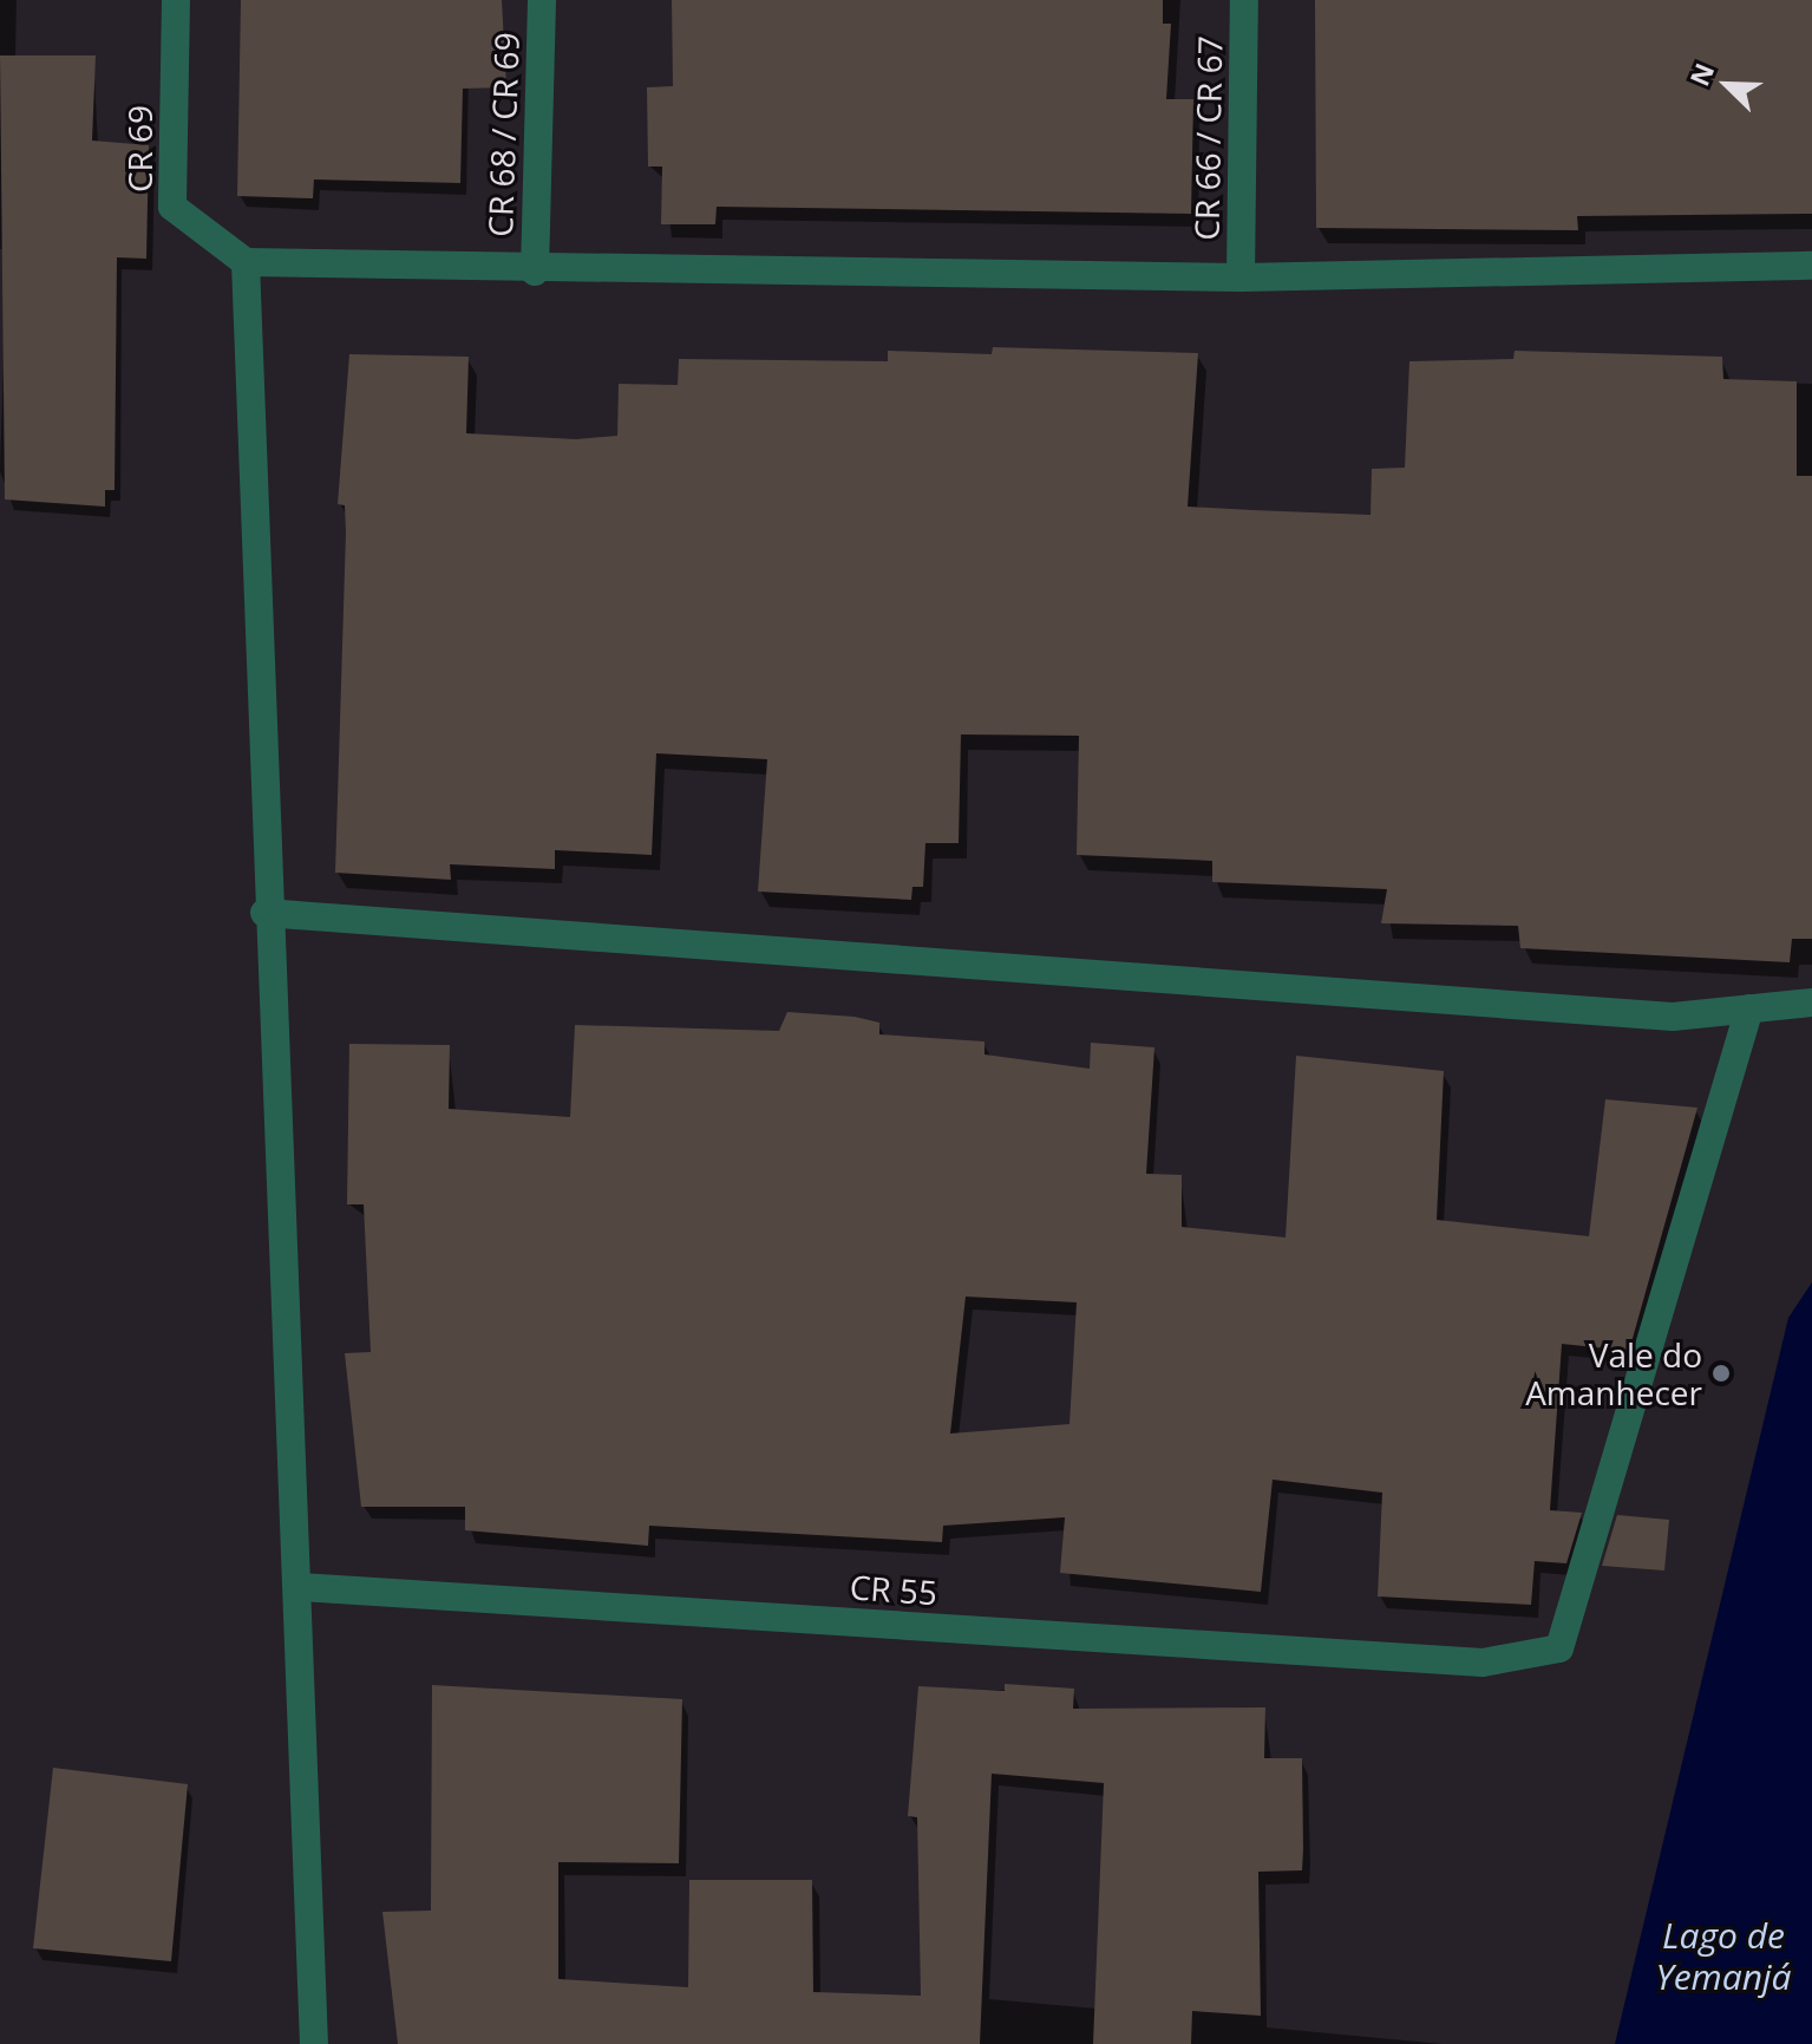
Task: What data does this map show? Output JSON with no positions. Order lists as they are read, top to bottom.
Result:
{
  "streets": {
    "street": [
      "CR 68 / CR 69",
      "CR 66 / CR 67",
      "CR 69",
      "CR 55"
    ]
  },
  "water": ["Lago de Yemanjá"],
  "places": ["Vale do Amanhecer"],
  "north": "top left"
}
